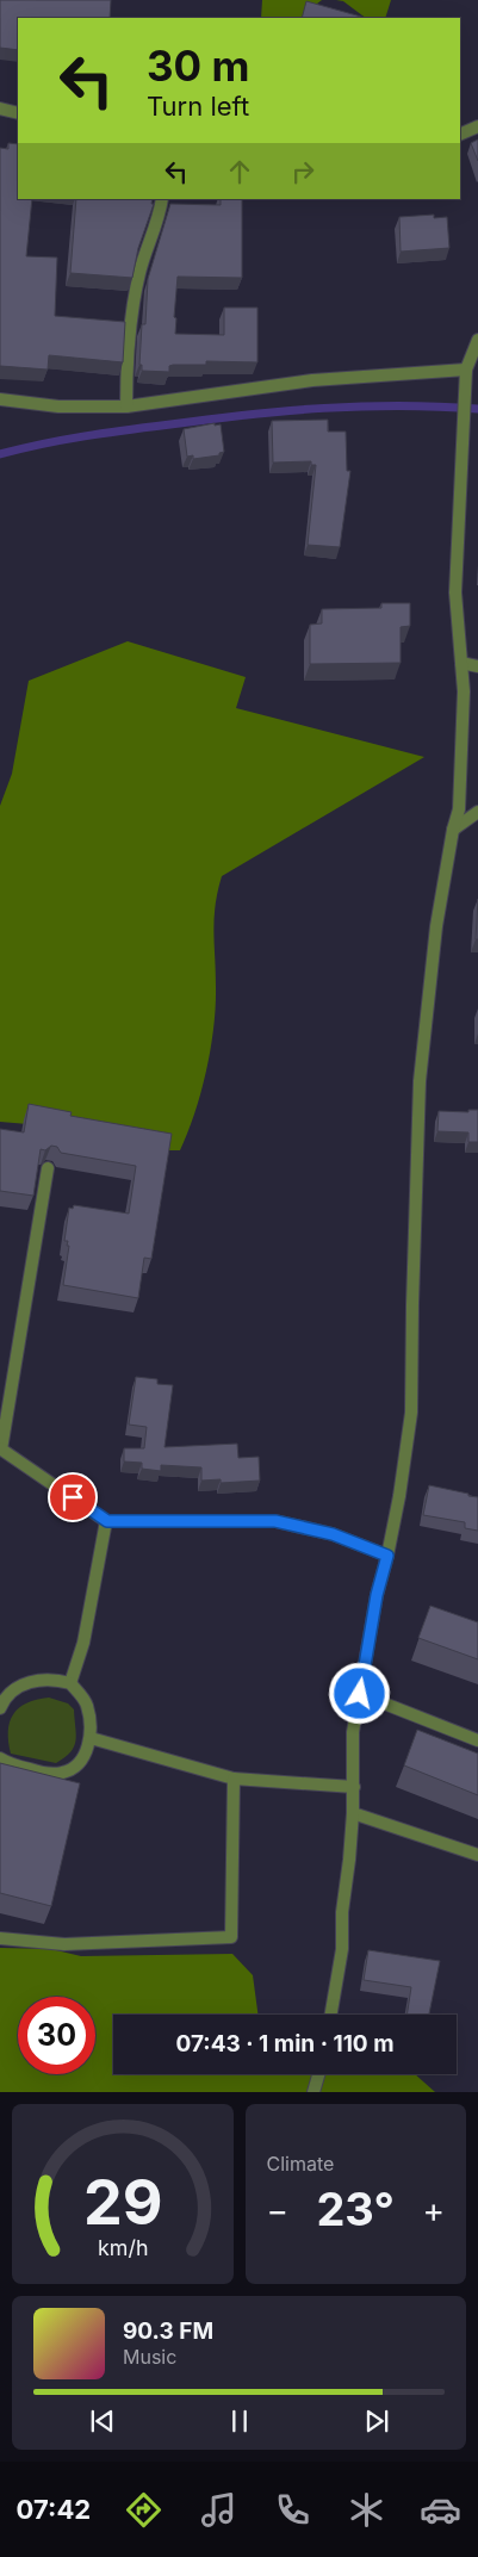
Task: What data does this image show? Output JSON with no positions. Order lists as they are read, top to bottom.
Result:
{
  "page": {
    "turn": ["30 m", "Turn left"],
    "limit": "30",
    "trip": "07:43 · 1 min · 110 m",
    "tile": "Climate",
    "heat": ["−", "23°", "+"],
    "song": ["90.3 FM", "Music"],
    "tabs": "07:42",
    "gauge": ["29", "km/h"]
  }
}
